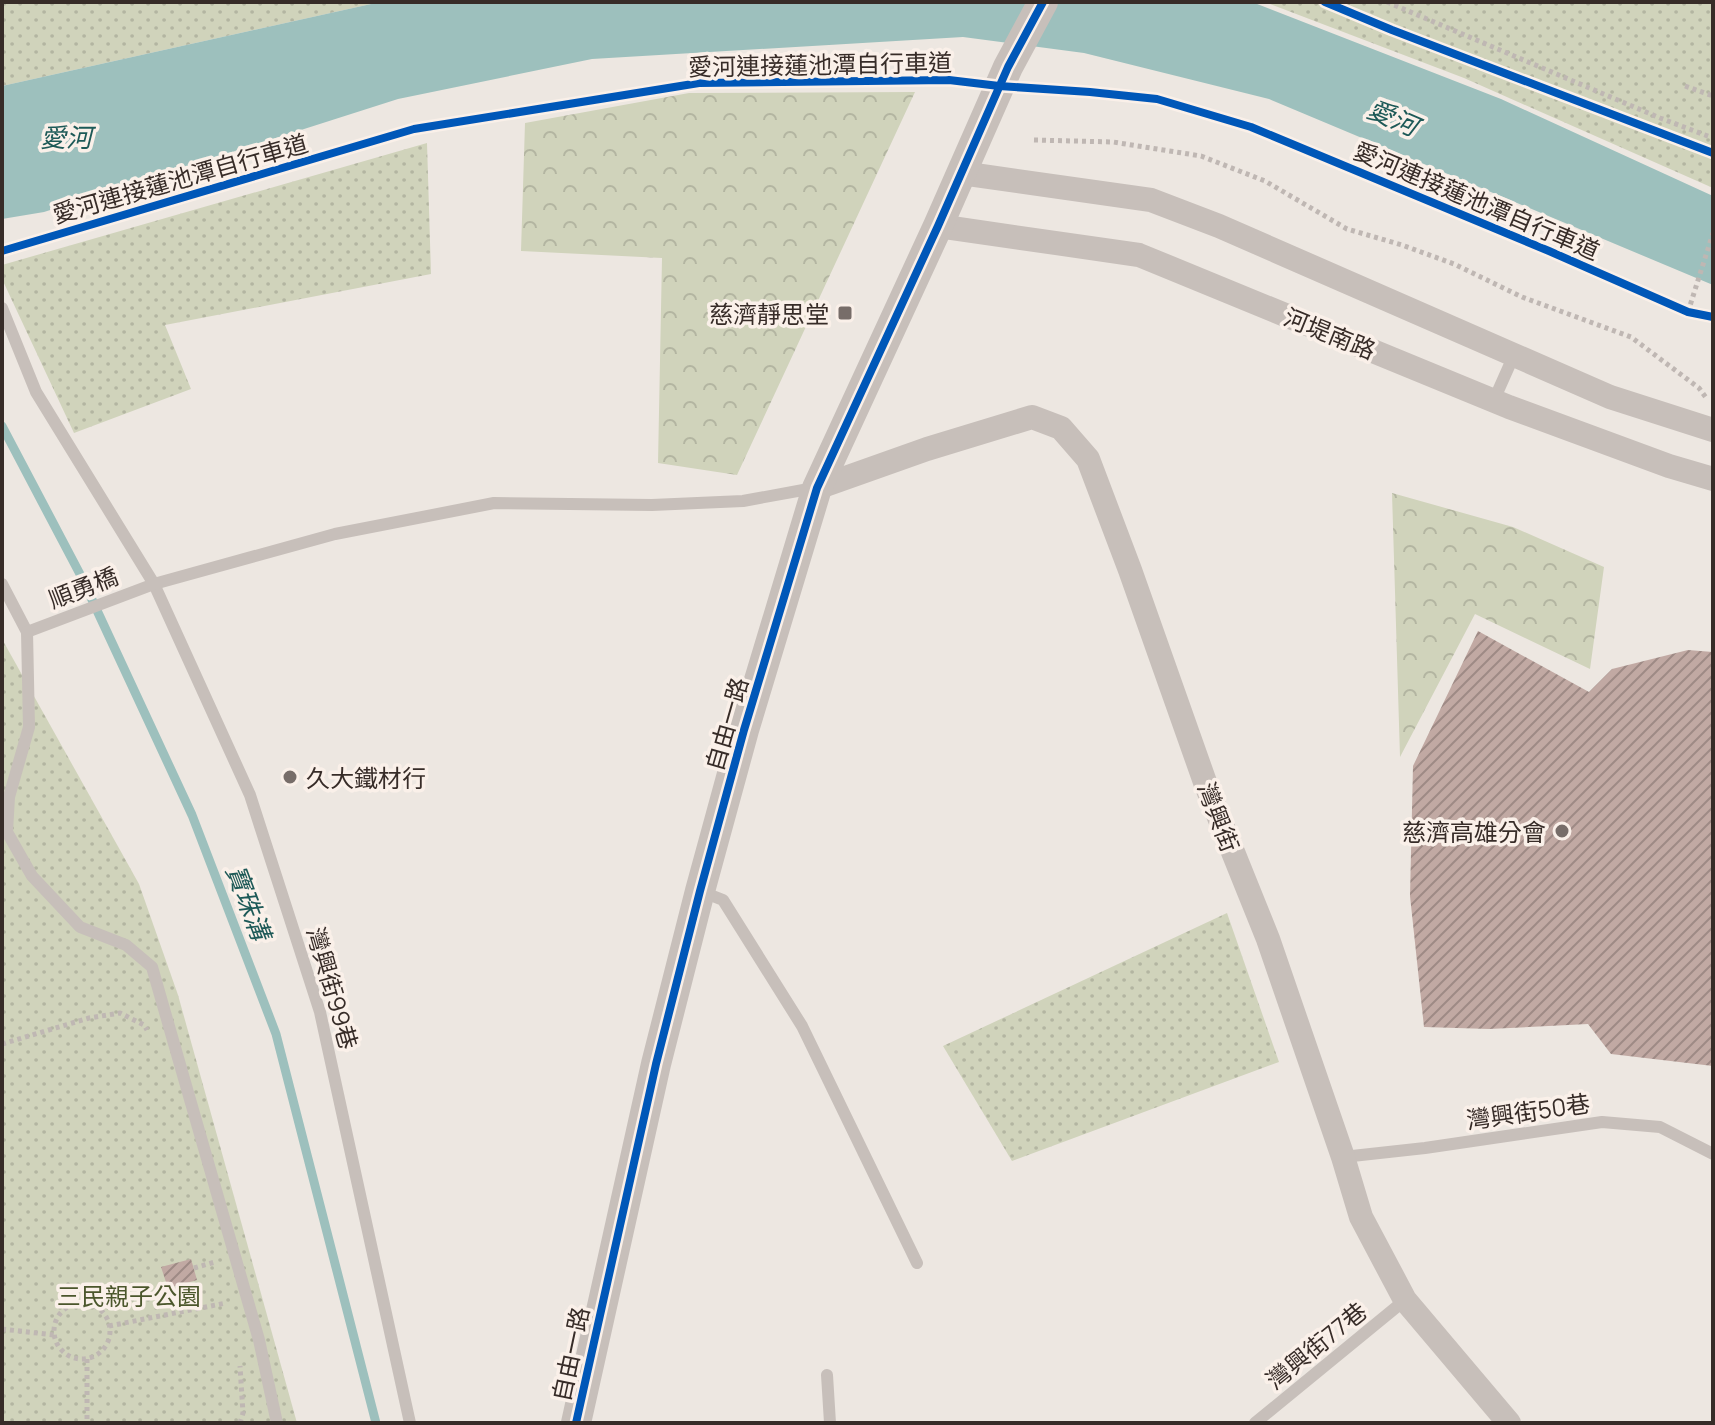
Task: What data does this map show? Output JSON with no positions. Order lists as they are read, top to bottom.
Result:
{
  "streets": {
    "street": ["河堤南路", "自由一路", "灣興街"],
    "lane": [
      "順勇橋",
      "灣興街99巷",
      "灣興街50巷",
      "灣興街77巷"
    ],
    "cycle path": ["愛河連接蓮池潭自行車道"]
  },
  "crossings": [
    ["河堤南路", "自由一路"],
    ["順勇橋", "灣興街99巷"],
    ["自由一路", "灣興街"],
    ["灣興街", "灣興街50巷"],
    ["灣興街", "灣興街77巷"]
  ],
  "water": ["愛河", "寶珠溝"],
  "parks": ["三民親子公園"],
  "places": {
    "transit": ["慈濟靜思堂"],
    "other": ["久大鐵材行", "慈濟高雄分會"]
  }
}
